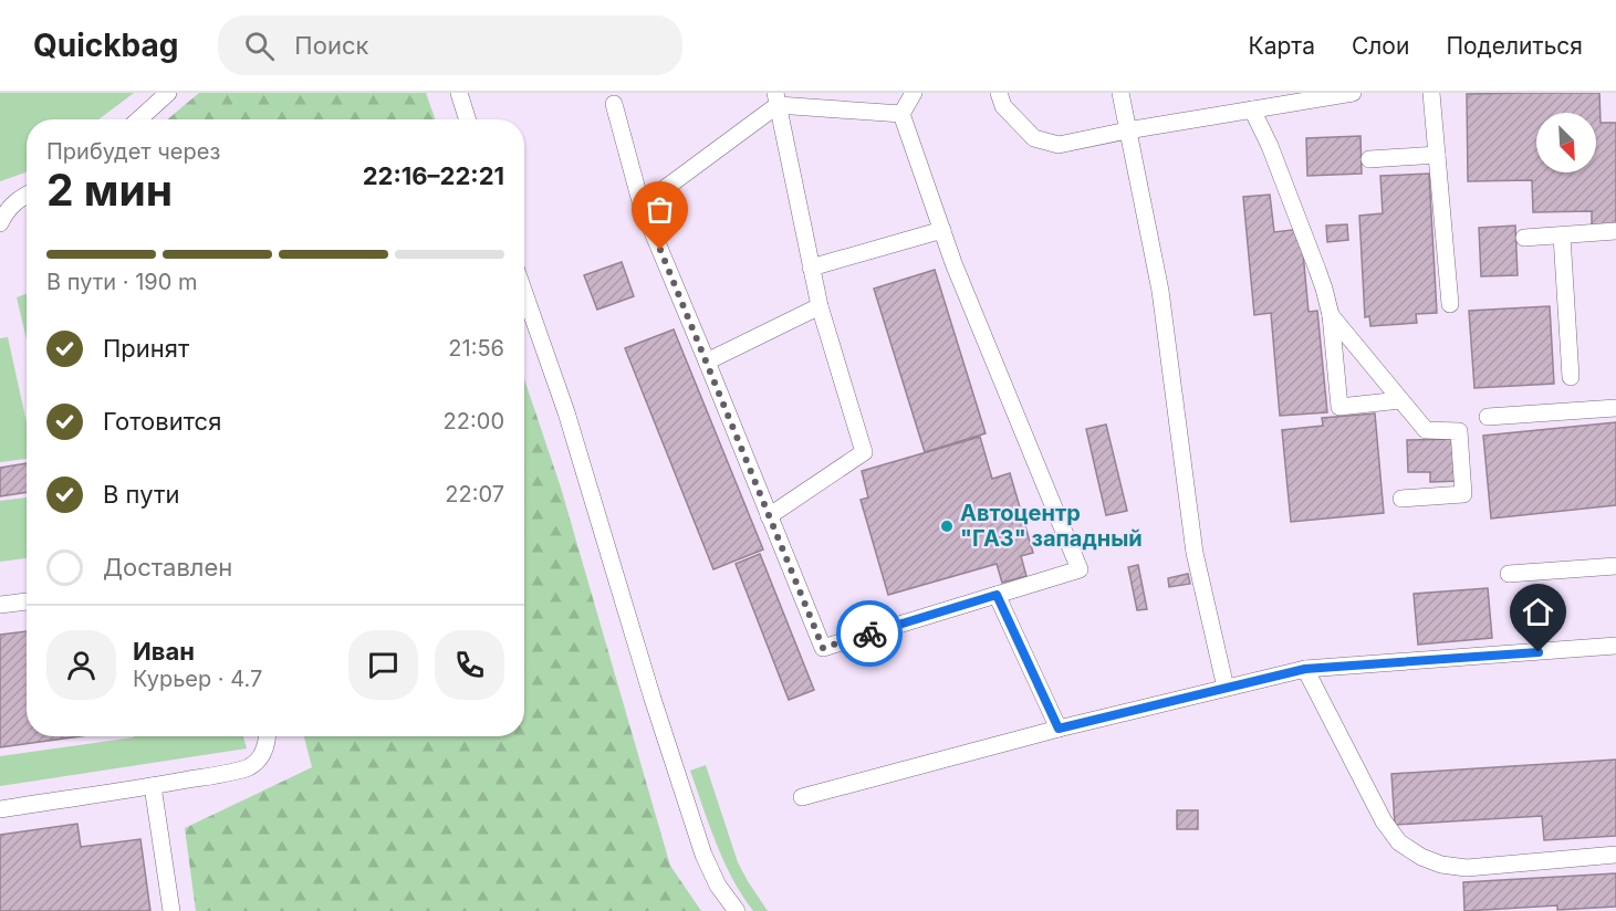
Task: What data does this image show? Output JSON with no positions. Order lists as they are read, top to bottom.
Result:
{
  "places": ["Автоцентр \"ГАЗ\" западный"],
  "north": "bottom right",
  "page": {
    "header": "Quickbag",
    "search": "Поиск",
    "nav": ["Карта", "Слои", "Поделиться"],
    "heading": ["2 мин", "Прибудет через", "22:16–22:21"],
    "panel": ["Иван", "Курьер · 4.7"],
    "bar": "В пути · 190 m",
    "list": [
      ["Принят", "21:56"],
      ["Готовится", "22:00"],
      ["В пути", "22:07"],
      "Доставлен"
    ]
  }
}
